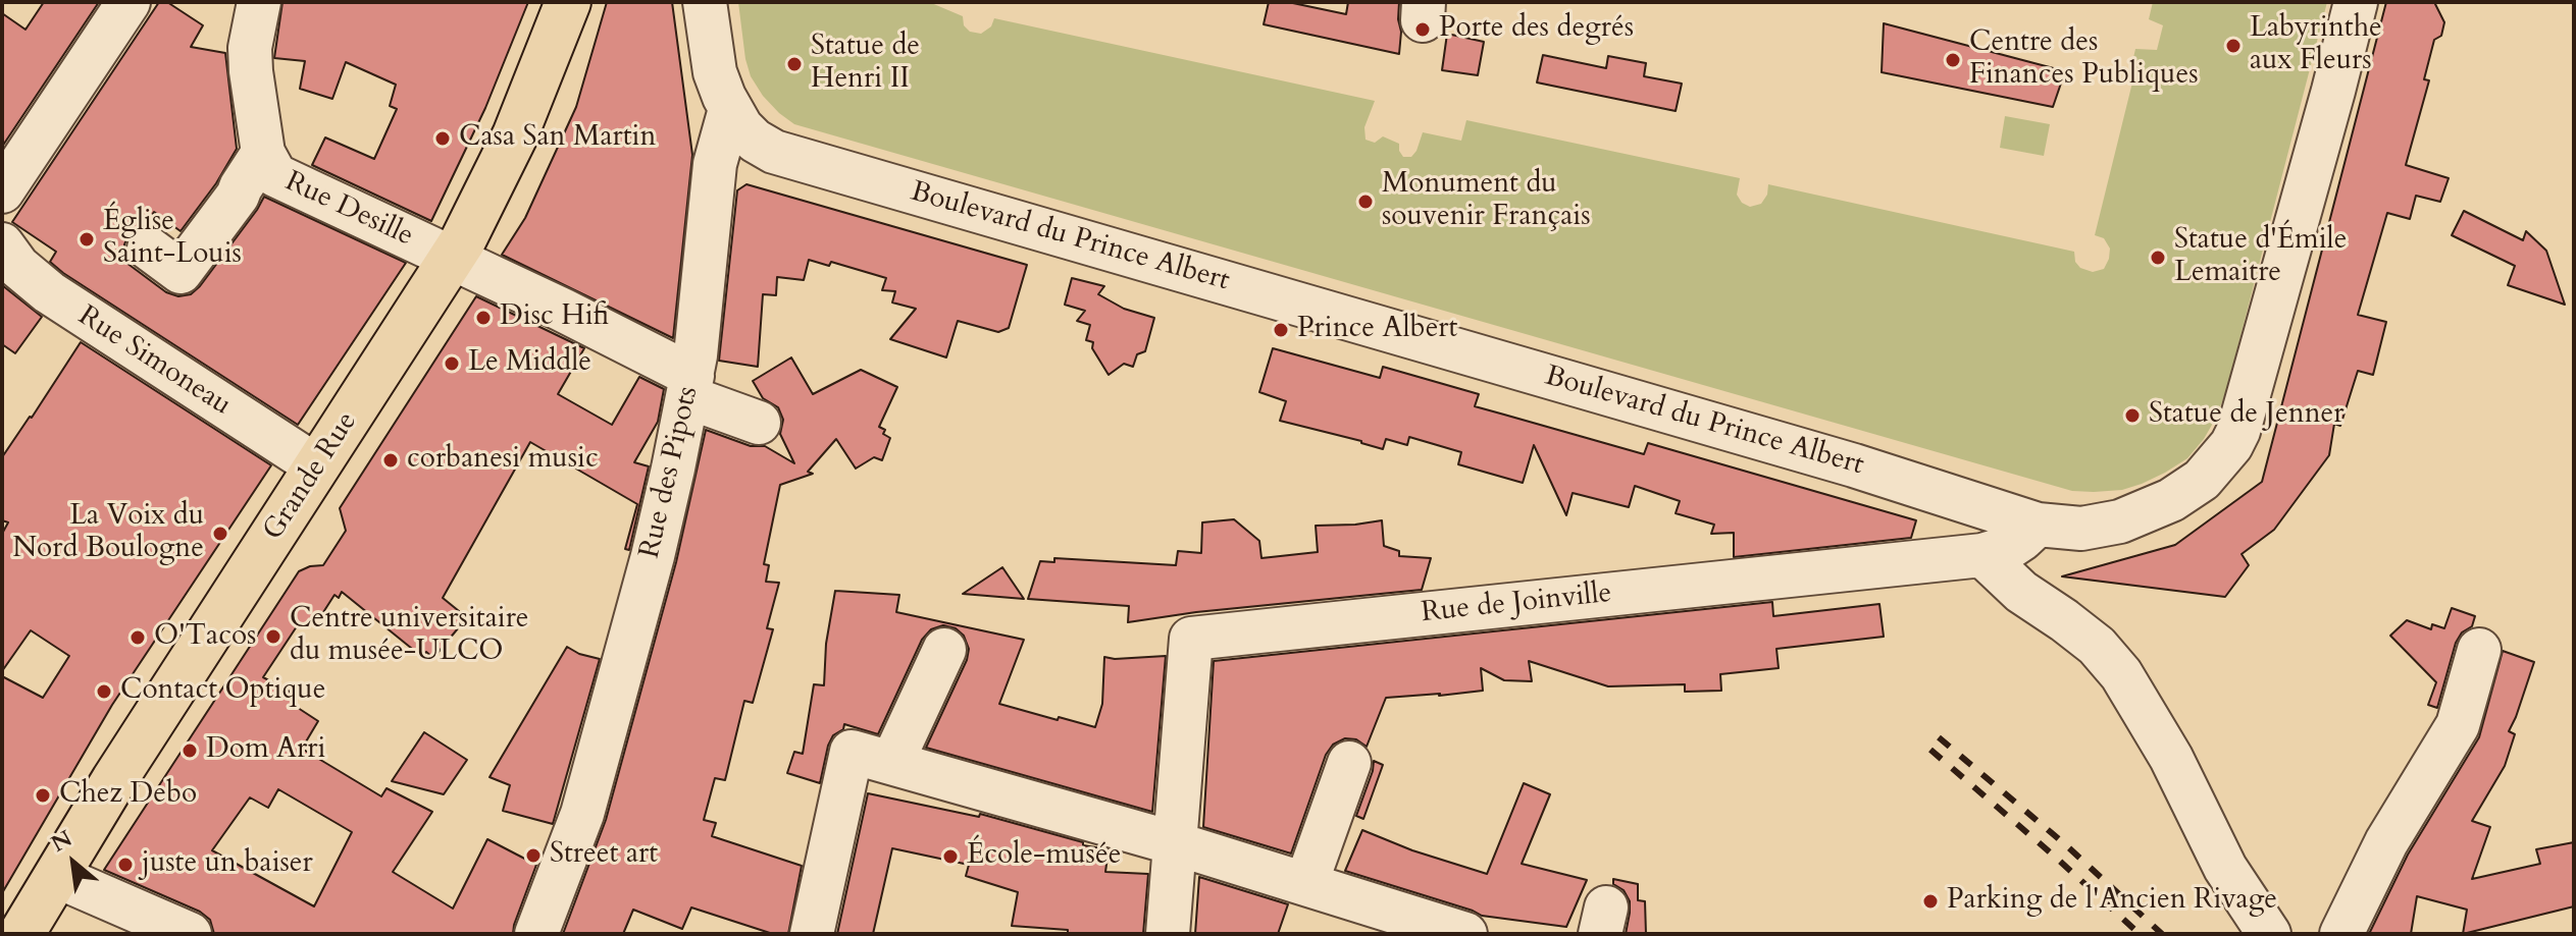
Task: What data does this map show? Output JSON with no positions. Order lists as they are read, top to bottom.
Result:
{
  "streets": {
    "main road": ["Grande Rue"],
    "street": [
      "Rue Desille",
      "Boulevard du Prince Albert",
      "Rue Simoneau",
      "Rue des Pipots",
      "Rue de Joinville"
    ]
  },
  "crossings": [
    ["Rue Desille", "Rue des Pipots"],
    ["Rue Desille", "Grande Rue"],
    ["Boulevard du Prince Albert", "Rue des Pipots"],
    ["Boulevard du Prince Albert", "Rue de Joinville"],
    ["Rue Simoneau", "Grande Rue"]
  ],
  "places": [
    "Porte des degrés",
    "Labyrinthe aux Fleurs",
    "Centre des Finances Publiques",
    "Statue de Henri II",
    "Casa San Martin",
    "Monument du souvenir Français",
    "Église Saint-Louis",
    "Statue d'Émile Lemaitre",
    "Disc Hifi",
    "Prince Albert",
    "Le Middle",
    "Statue de Jenner",
    "corbanesi music",
    "La Voix du Nord Boulogne",
    "Centre universitaire du musée-ULCO",
    "O'Tacos",
    "Contact Optique",
    "Dom Arri",
    "Chez Debo",
    "Street art",
    "École-musée",
    "juste un baiser",
    "Parking de l'Ancien Rivage"
  ],
  "north": "top left"
}
